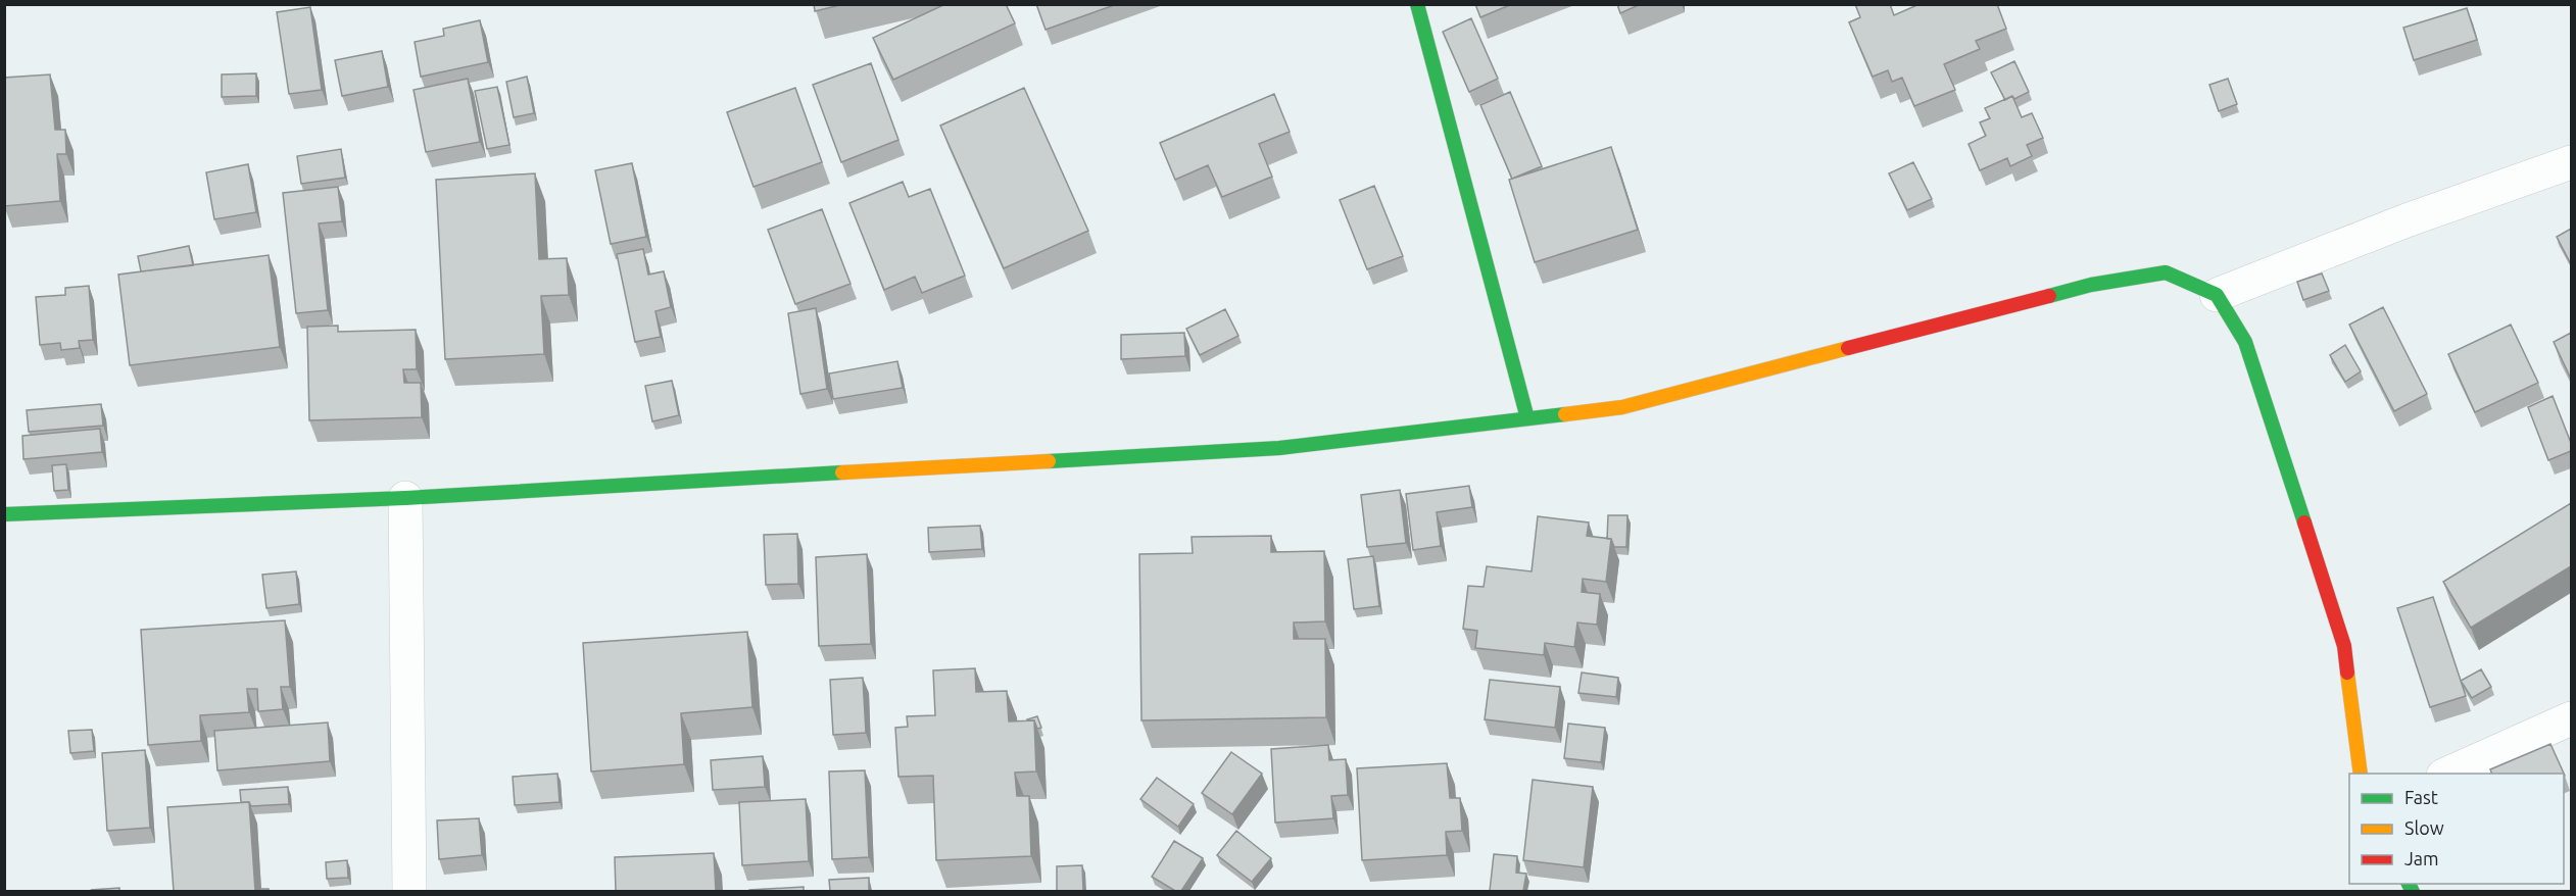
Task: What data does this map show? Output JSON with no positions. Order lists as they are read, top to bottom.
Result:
{
  "legend": ["Fast", "Slow", "Jam"]
}
